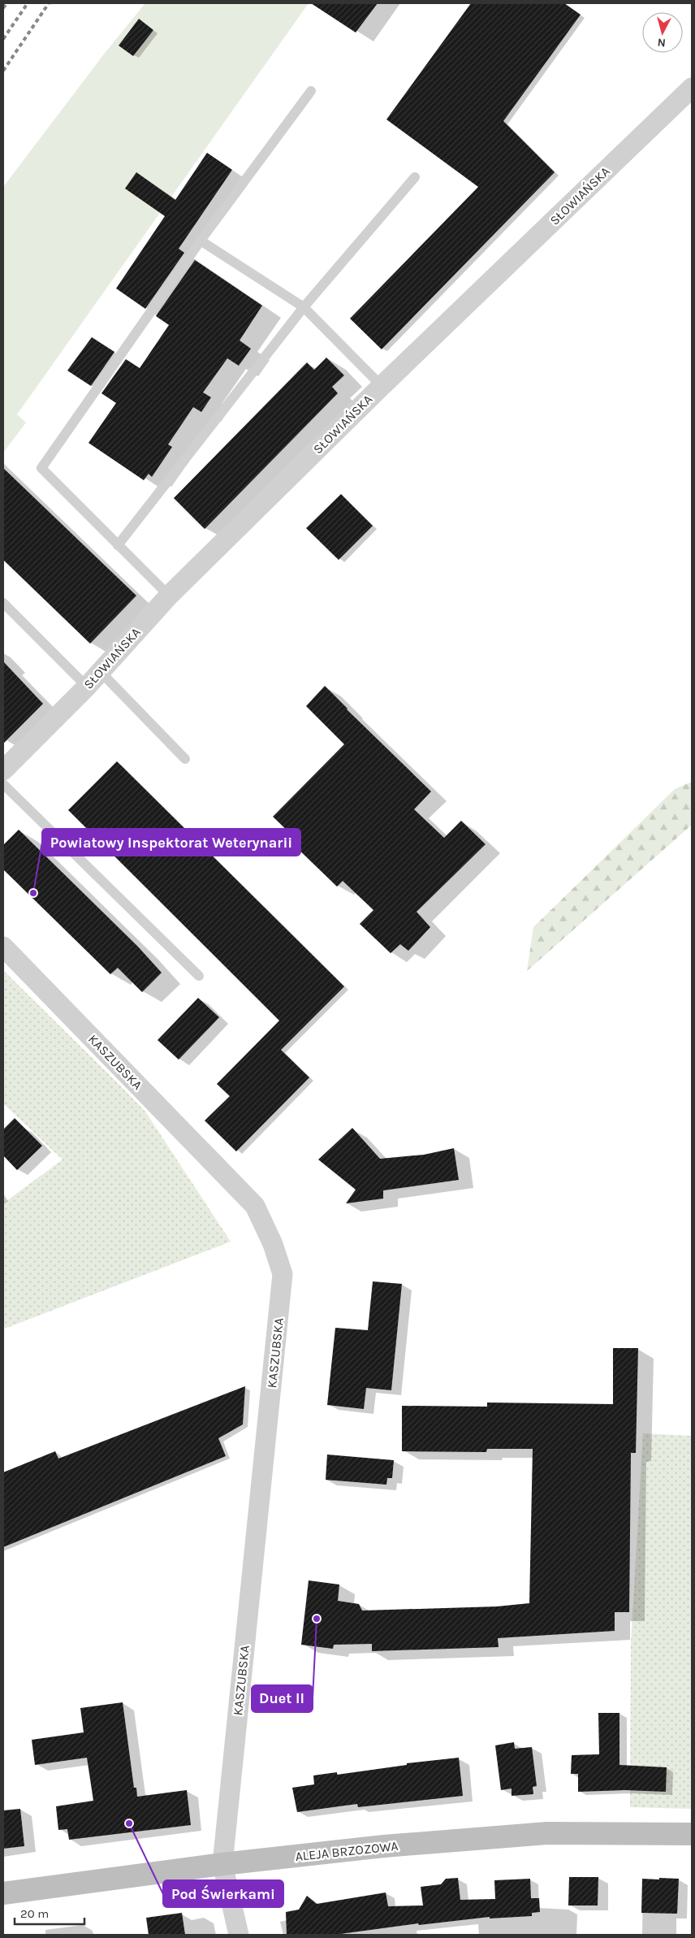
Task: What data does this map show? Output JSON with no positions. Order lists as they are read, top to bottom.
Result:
{
  "streets": {
    "street": ["SŁOWIAŃSKA", "KASZUBSKA", "ALEJA BRZOZOWA"]
  },
  "crossings": [
    ["KASZUBSKA", "ALEJA BRZOZOWA"]
  ],
  "places": ["Powiatowy Inspektorat Weterynarii", "Duet II", "Pod Świerkami"],
  "scale_bar": "20 m",
  "north": "bottom"
}
